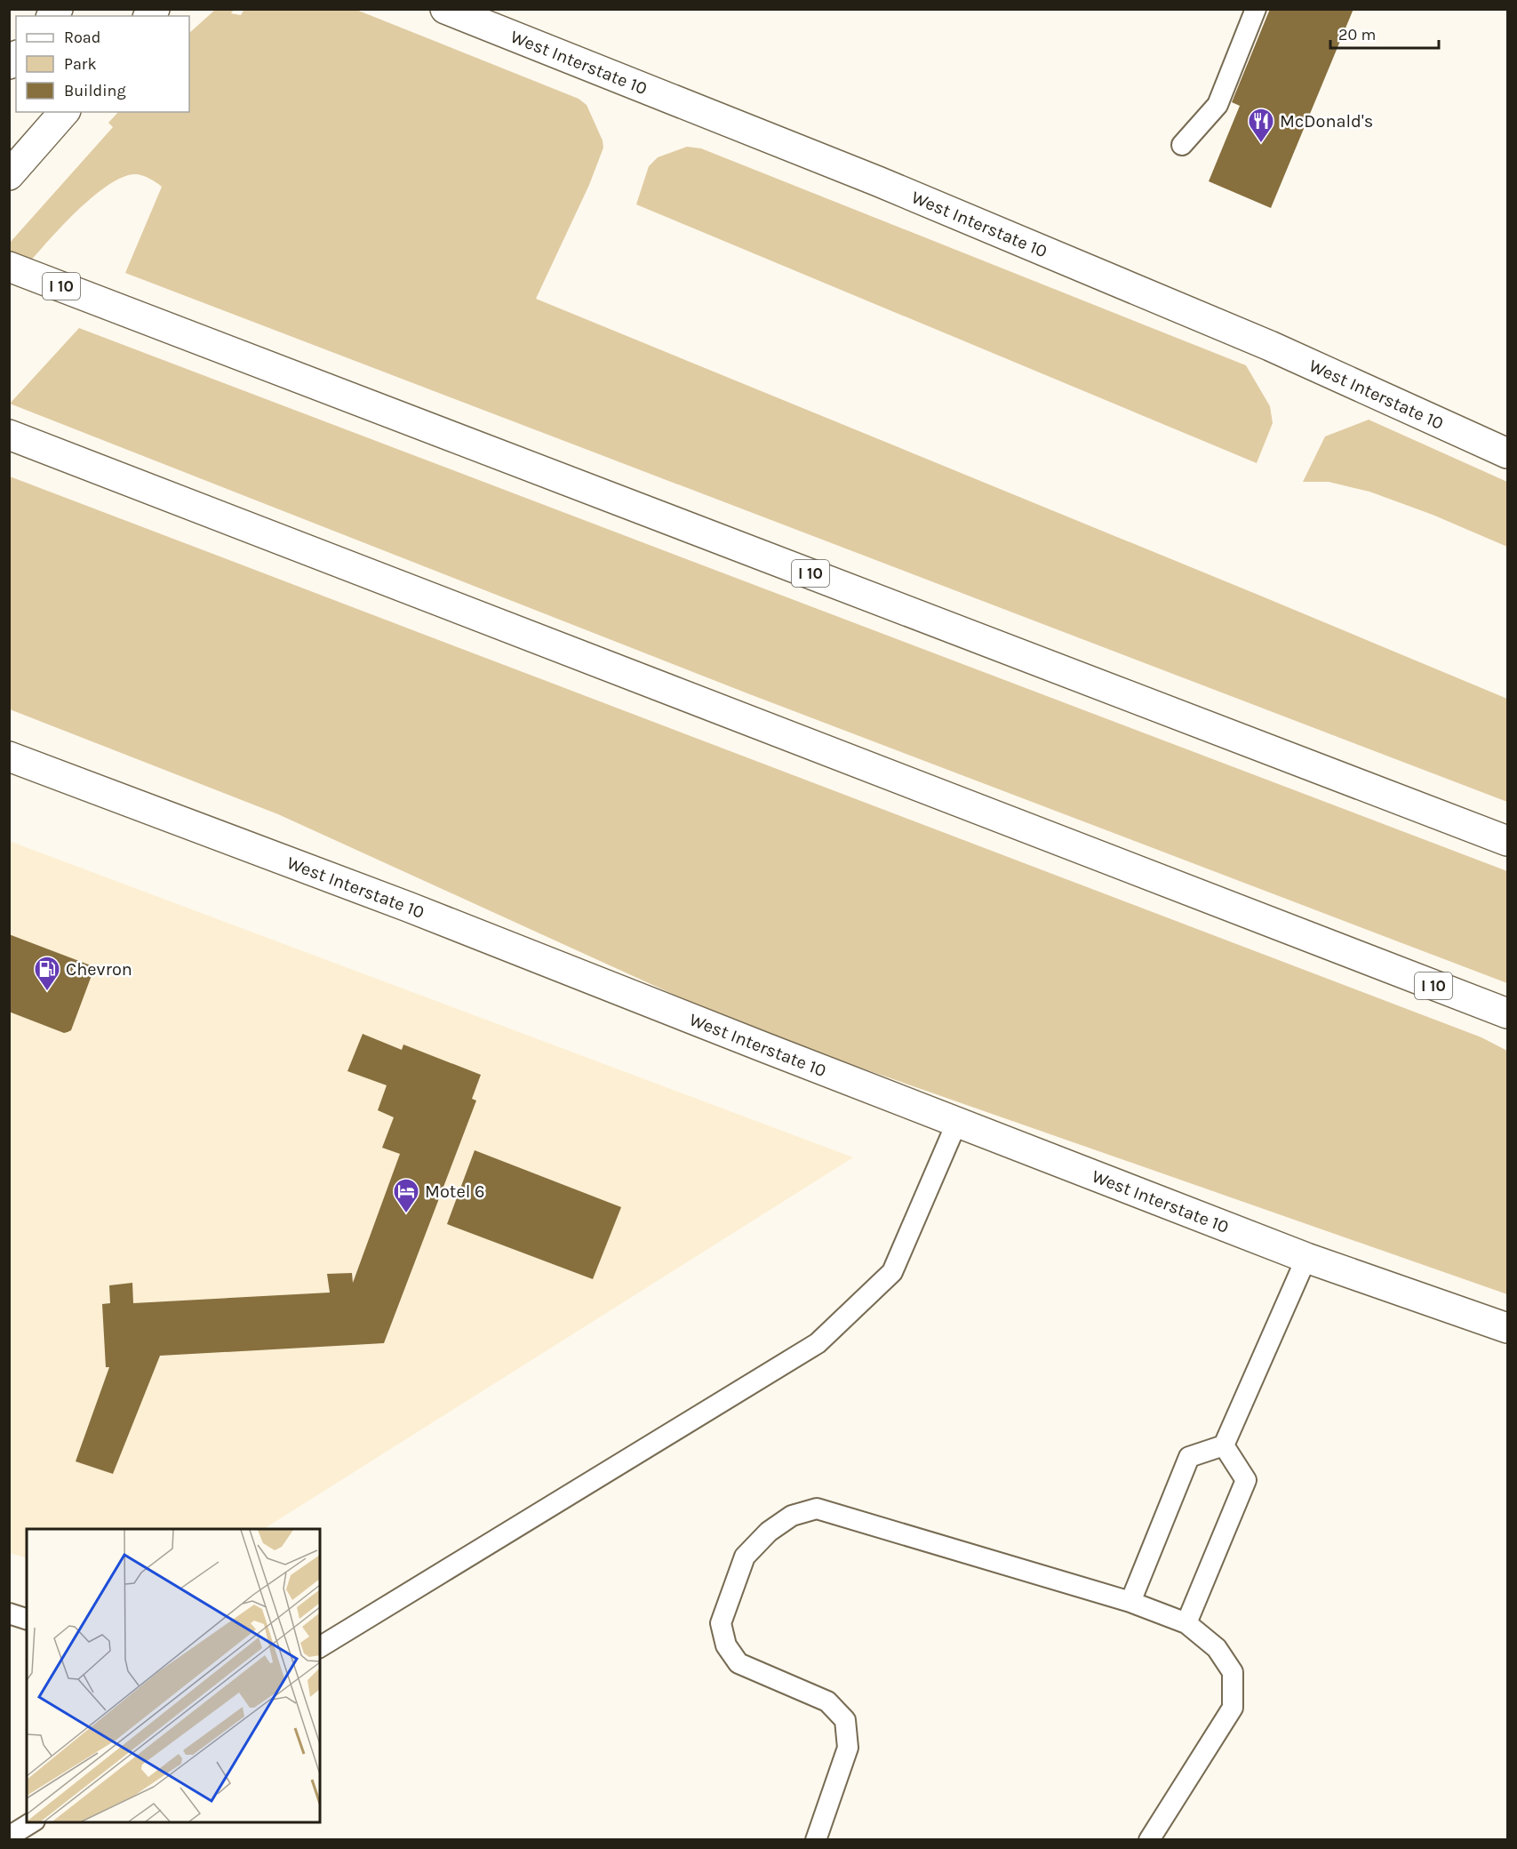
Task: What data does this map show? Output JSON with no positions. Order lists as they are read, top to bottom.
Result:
{
  "streets": {
    "main road": ["West Interstate 10", "I 10"]
  },
  "places": {
    "restaurant": ["McDonald's"],
    "fuel station": ["Chevron"],
    "hotel": ["Motel 6"]
  },
  "legend": ["Road", "Park", "Building"],
  "scale_bar": "20 m"
}
